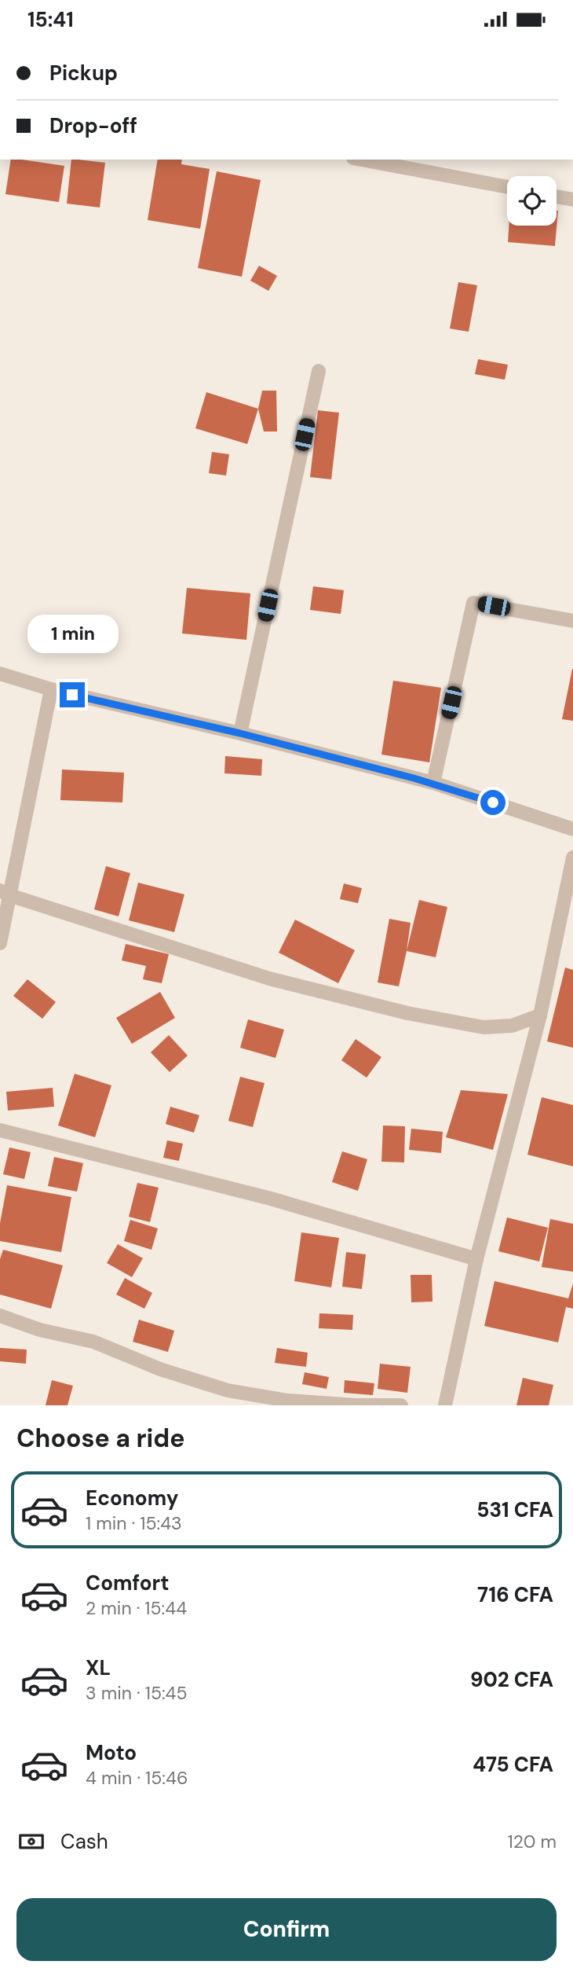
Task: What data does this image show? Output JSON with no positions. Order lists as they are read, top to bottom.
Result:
{
  "page": {
    "status": "15:41",
    "banner": ["Pickup", "Drop-off"],
    "bubble": "1 min",
    "heading": "Choose a ride",
    "list": [
      {
        "name": "Economy",
        "note": "1 min · 15:43",
        "value": "531 CFA"
      },
      {
        "name": "Comfort",
        "note": "2 min · 15:44",
        "value": "716 CFA"
      },
      {
        "name": "XL",
        "note": "3 min · 15:45",
        "value": "902 CFA"
      },
      {
        "name": "Moto",
        "note": "4 min · 15:46",
        "value": "475 CFA"
      }
    ],
    "pay": ["Cash", "120 m"],
    "buttons": "Confirm"
  }
}
